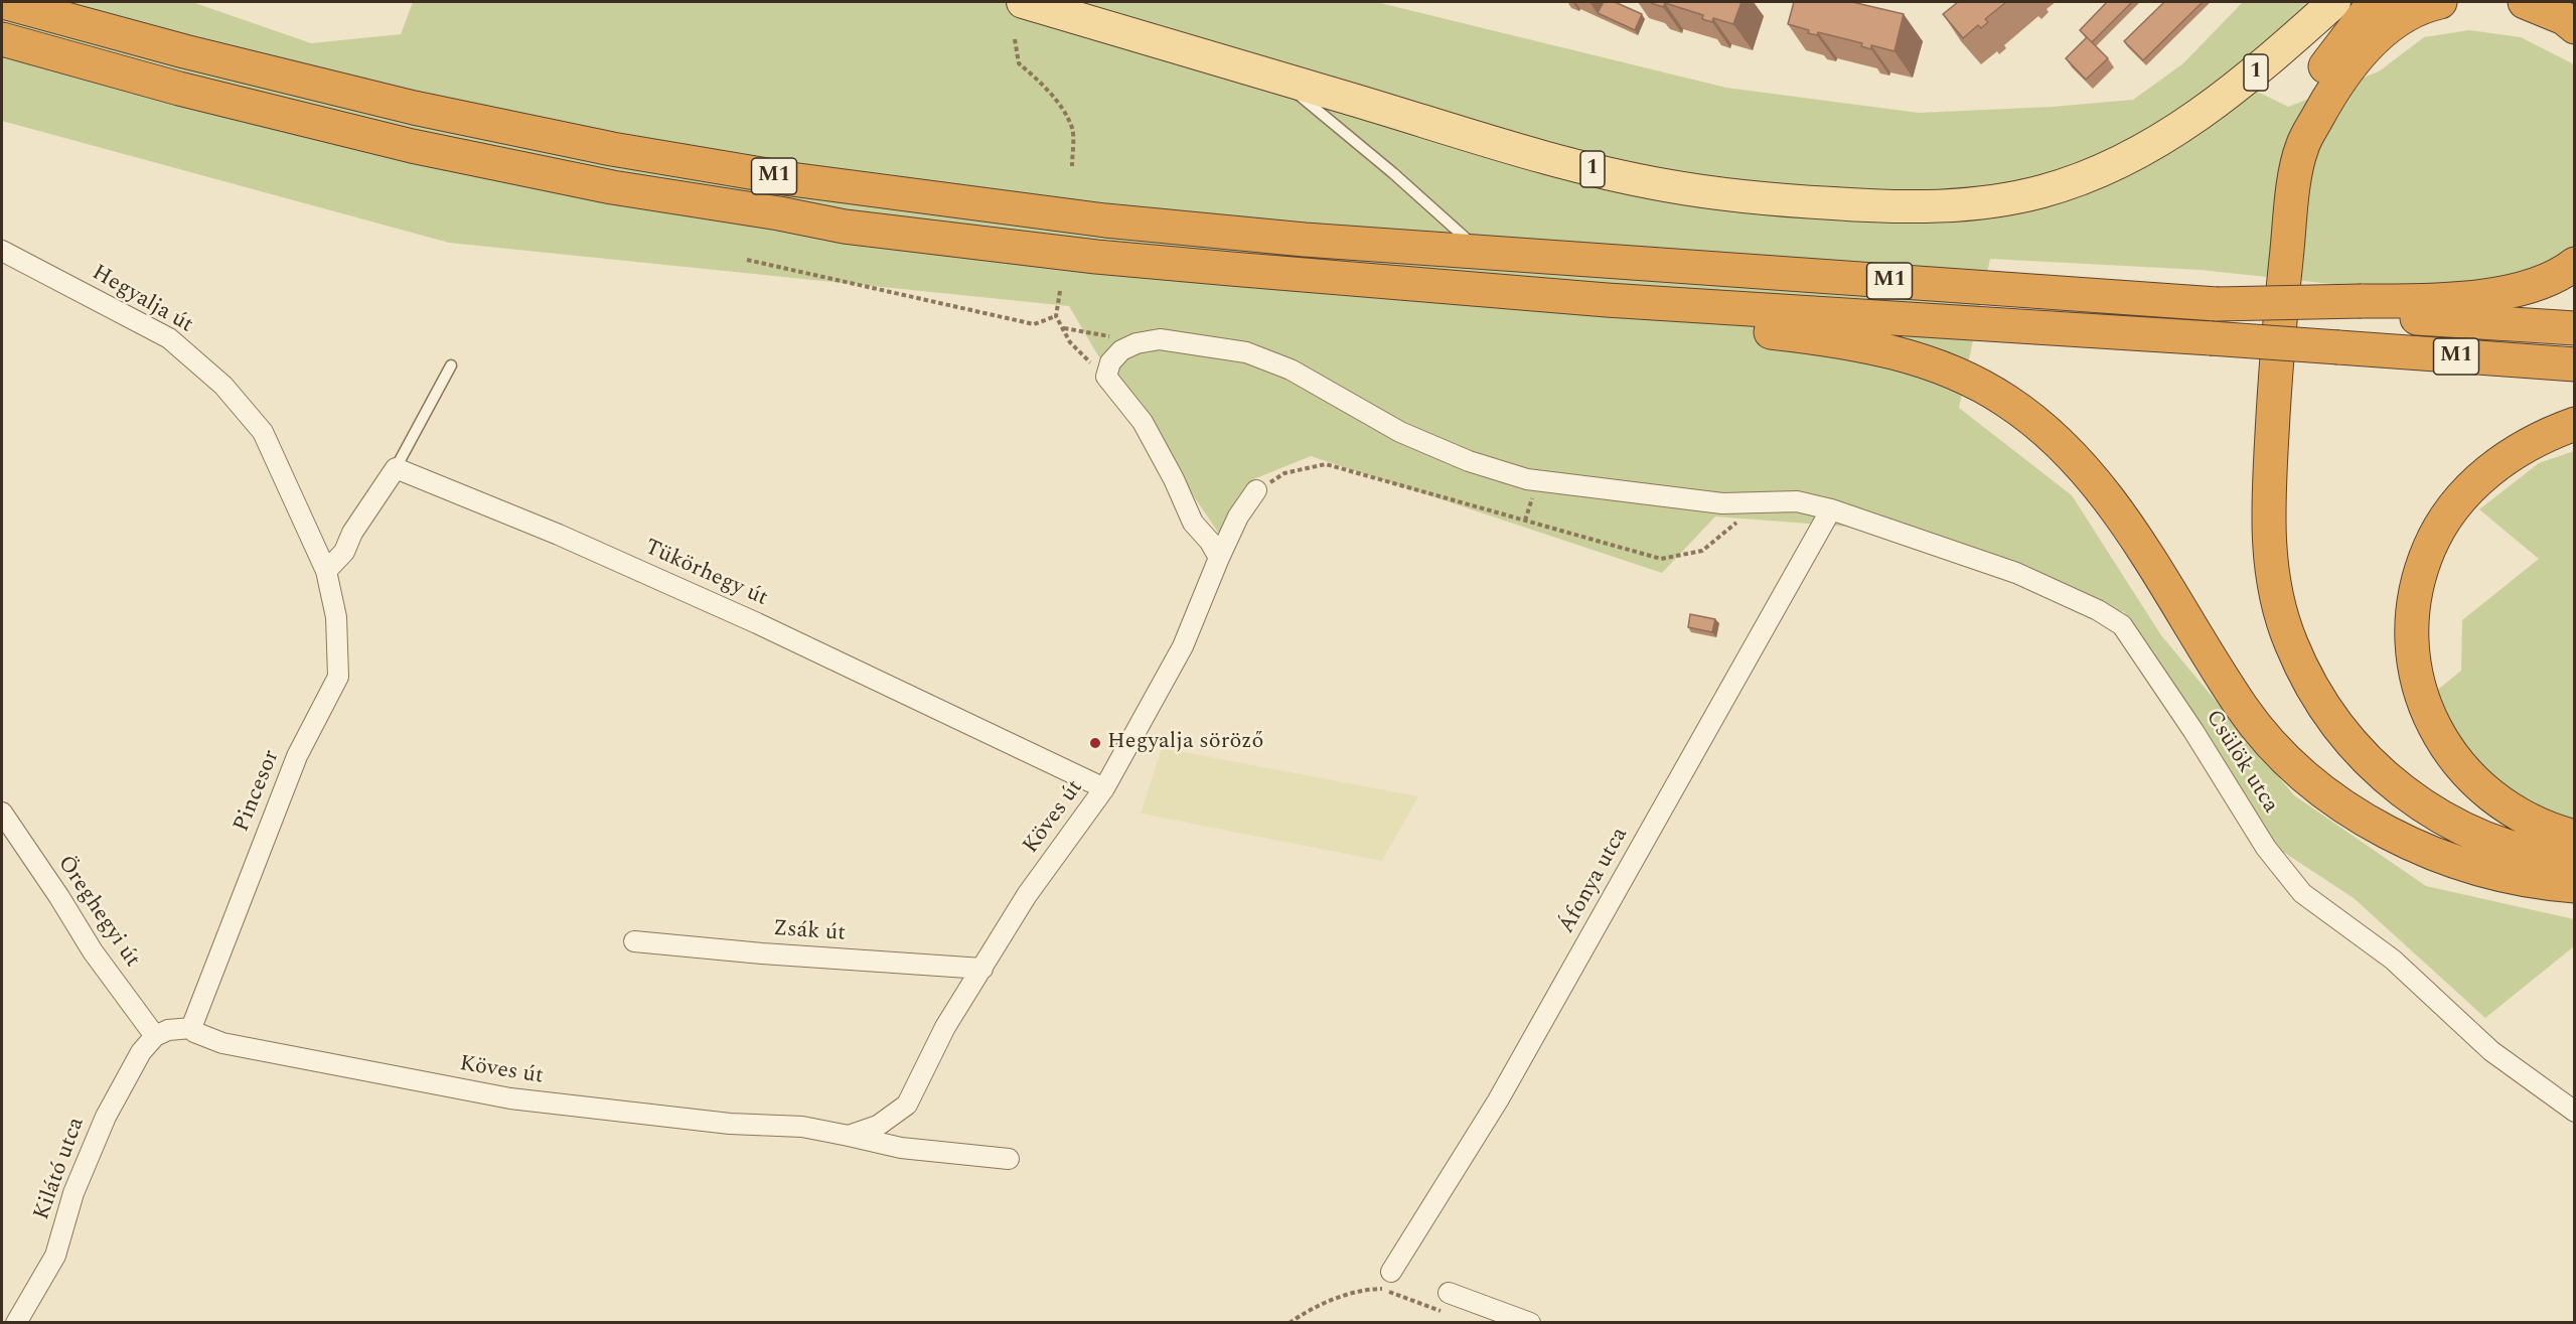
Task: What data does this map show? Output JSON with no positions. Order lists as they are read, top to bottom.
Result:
{
  "streets": {
    "highway": ["M1"],
    "main road": ["1"],
    "street": [
      "Hegyalja út",
      "Tükörhegy út",
      "Csülök utca",
      "Pincesor",
      "Köves út",
      "Áfonya utca",
      "Öreghegyi út",
      "Zsák út",
      "Kilátó utca"
    ]
  },
  "crossings": [
    ["Hegyalja út", "Pincesor"],
    ["Tükörhegy út", "Köves út"],
    ["Csülök utca", "Áfonya utca"],
    ["Pincesor", "Köves út"],
    ["Köves út", "Zsák út"],
    ["Öreghegyi út", "Kilátó utca"]
  ],
  "places": ["Hegyalja söröző"]
}
